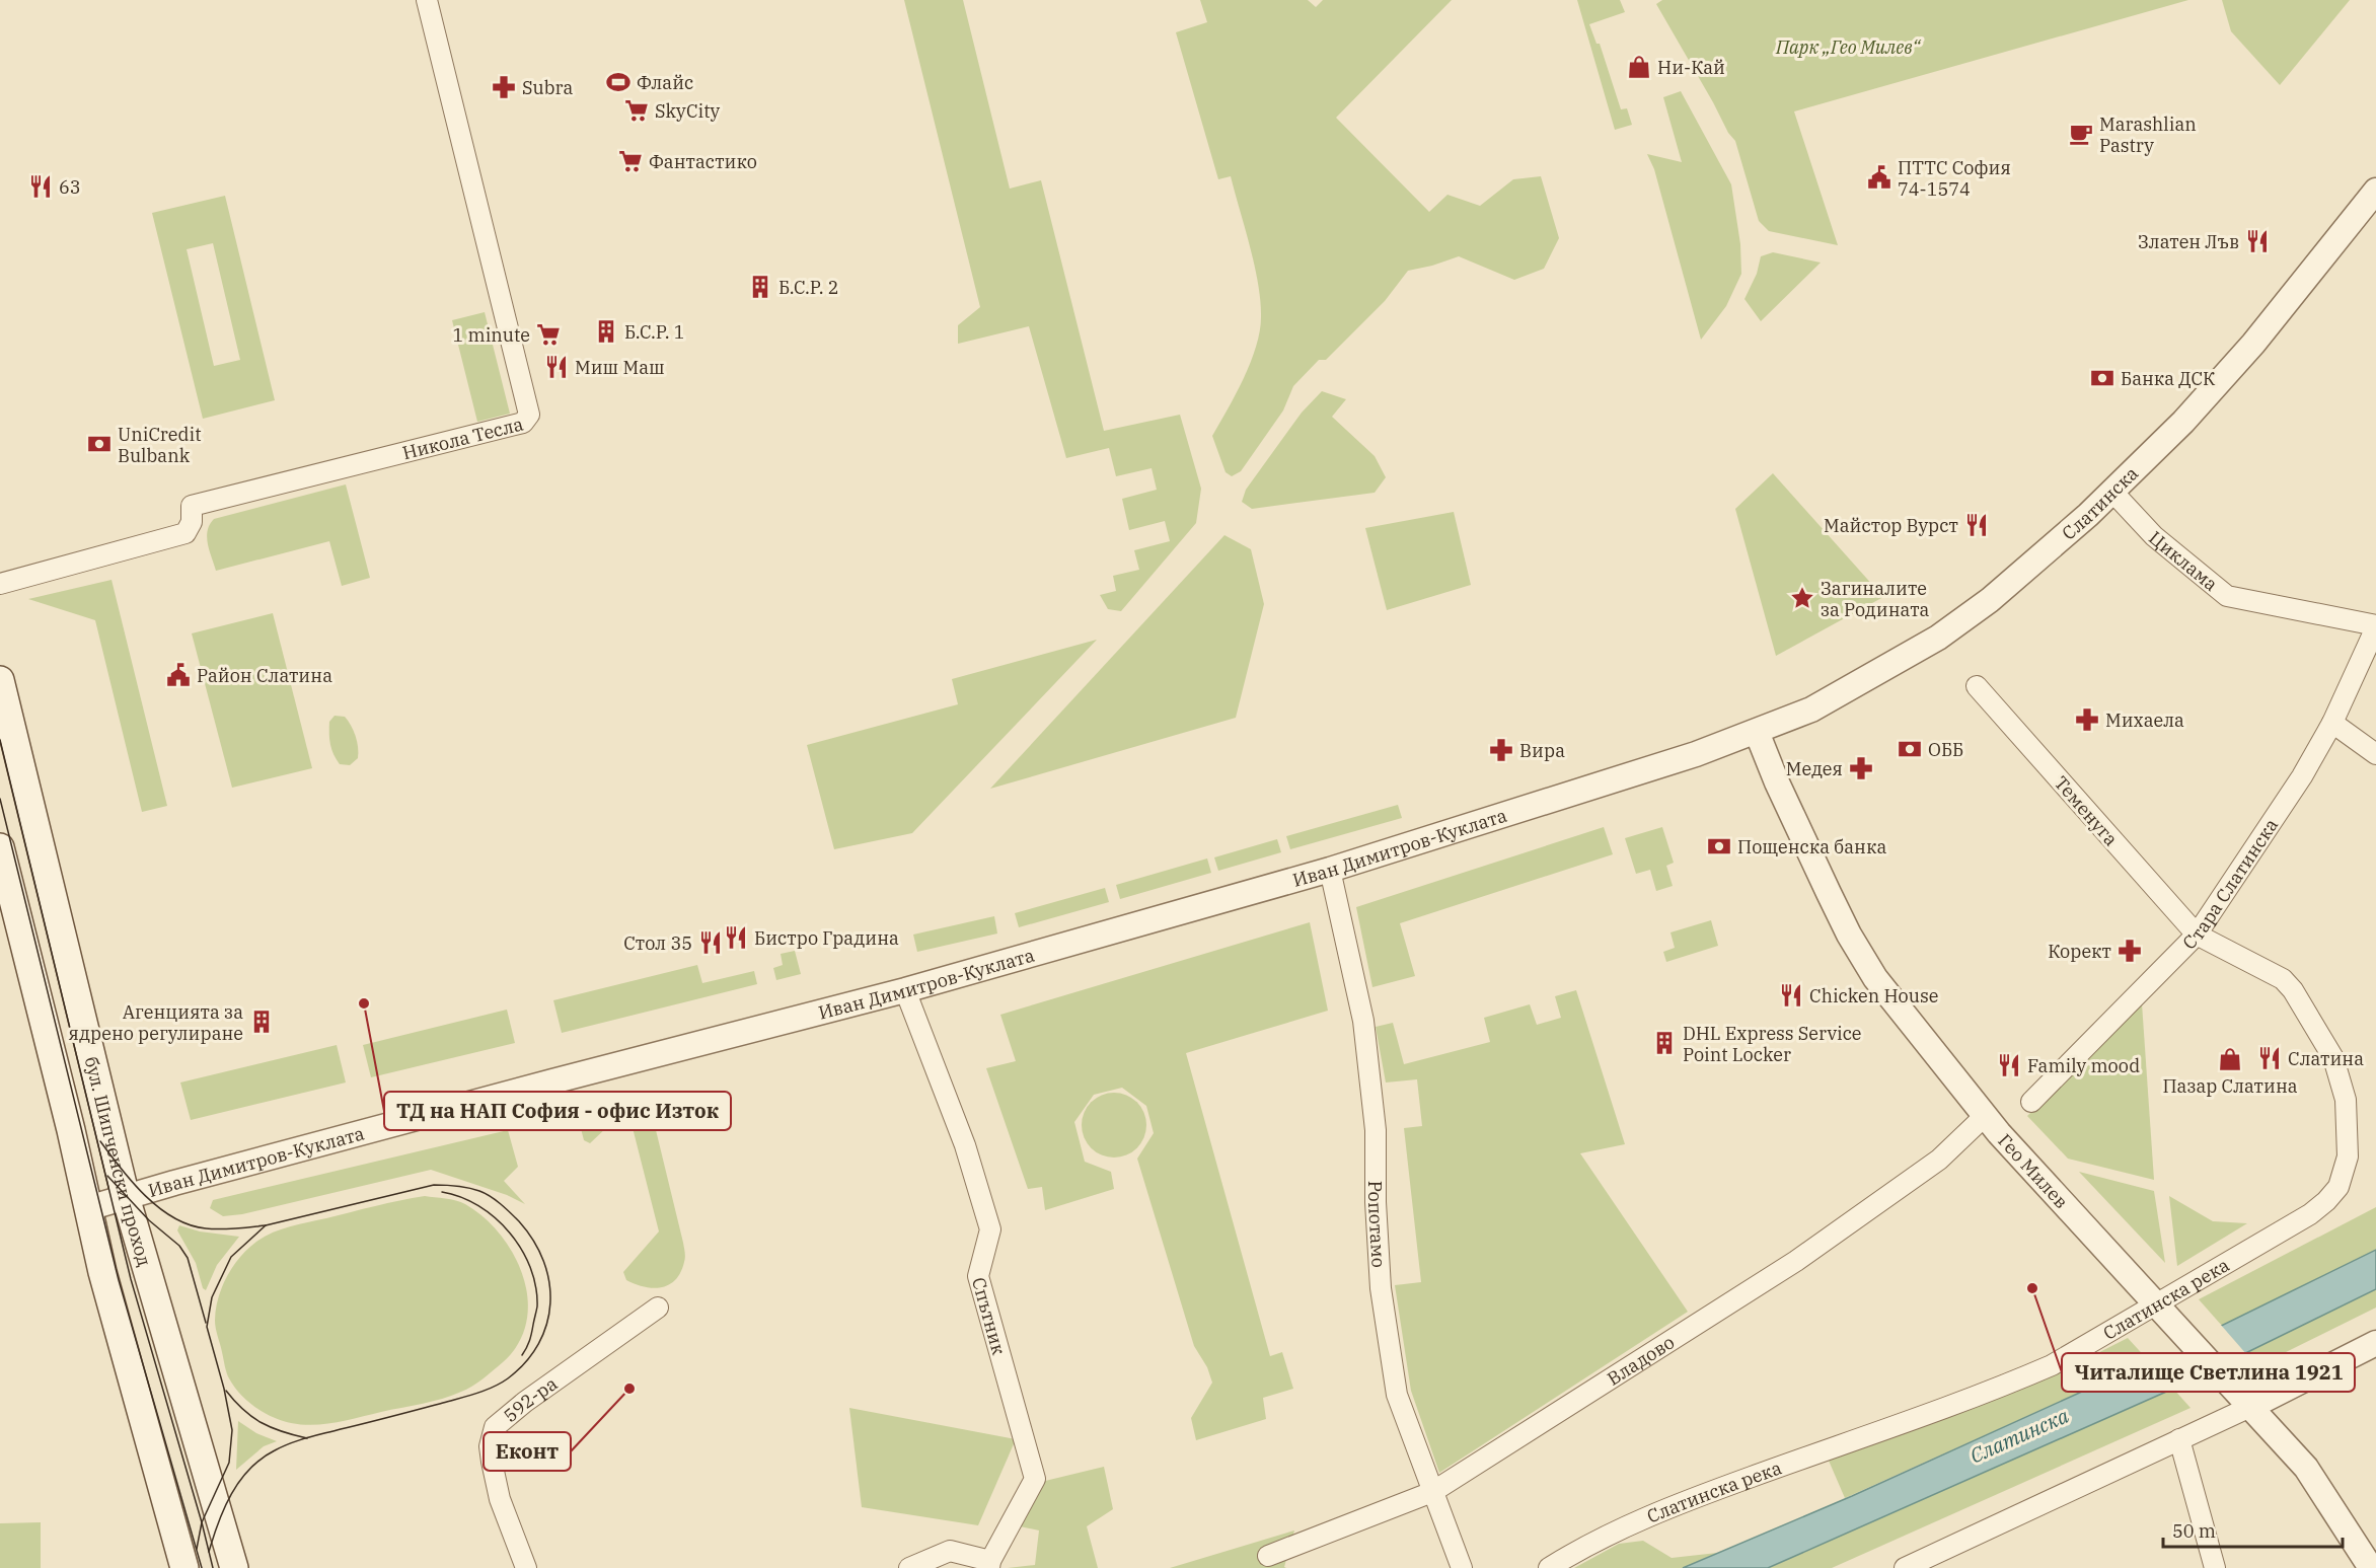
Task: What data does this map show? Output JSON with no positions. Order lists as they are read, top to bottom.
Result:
{
  "streets": {
    "main road": ["бул. Шипченски проход"],
    "street": [
      "Никола Тесла",
      "Слатинска",
      "Циклама",
      "Теменуга",
      "Иван Димитров-Куклата",
      "Стара Слатинска",
      "Гео Милев",
      "Ропотамо",
      "Слатинска река",
      "Спътник",
      "Владово",
      "592-ра"
    ]
  },
  "crossings": [
    ["Слатинска", "Циклама"],
    ["Слатинска", "Иван Димитров-Куклата"],
    ["Слатинска", "Гео Милев"],
    ["Циклама", "Стара Слатинска"],
    ["Теменуга", "Стара Слатинска"],
    ["Теменуга", "Слатинска река"],
    ["Иван Димитров-Куклата", "бул. Шипченски проход"],
    ["Иван Димитров-Куклата", "Гео Милев"],
    ["Иван Димитров-Куклата", "Ропотамо"],
    ["Иван Димитров-Куклата", "Спътник"],
    ["Стара Слатинска", "Слатинска река"],
    ["Гео Милев", "Слатинска река"],
    ["Гео Милев", "Владово"],
    ["Ропотамо", "Владово"]
  ],
  "water": ["Слатинска"],
  "parks": ["Парк „Гео Милев“"],
  "places": {
    "shop": ["Ни-Кай", "Пазар Слатина"],
    "sports": ["Флайс"],
    "pharmacy": [
      "Subra",
      "Михаела",
      "Вира",
      "Медея",
      "Корект"
    ],
    "supermarket": ["SkyCity", "Фантастико", "1 minute"],
    "cafe": ["Marashlian Pastry"],
    "public building": ["ПТТС София 74-1574", "Район Слатина"],
    "restaurant": [
      "63",
      "Златен Лъв",
      "Миш Маш",
      "Майстор Вурст",
      "Бистро Градина",
      "Стол 35",
      "Chicken House",
      "Слатина",
      "Family mood"
    ],
    "building": [
      "Б.С.Р. 2",
      "Б.С.Р. 1",
      "Агенцията за ядрено регулиране",
      "DHL Express Service Point Locker"
    ],
    "bank": [
      "Банка ДСК",
      "UniCredit Bulbank",
      "ОББ",
      "Пощенска банка"
    ],
    "place": ["Загиналите за Родината"],
    "other": ["ТД на НАП София - офис Изток", "Читалище Светлина 1921", "Еконт"]
  },
  "scale_bar": "50 m"
}
